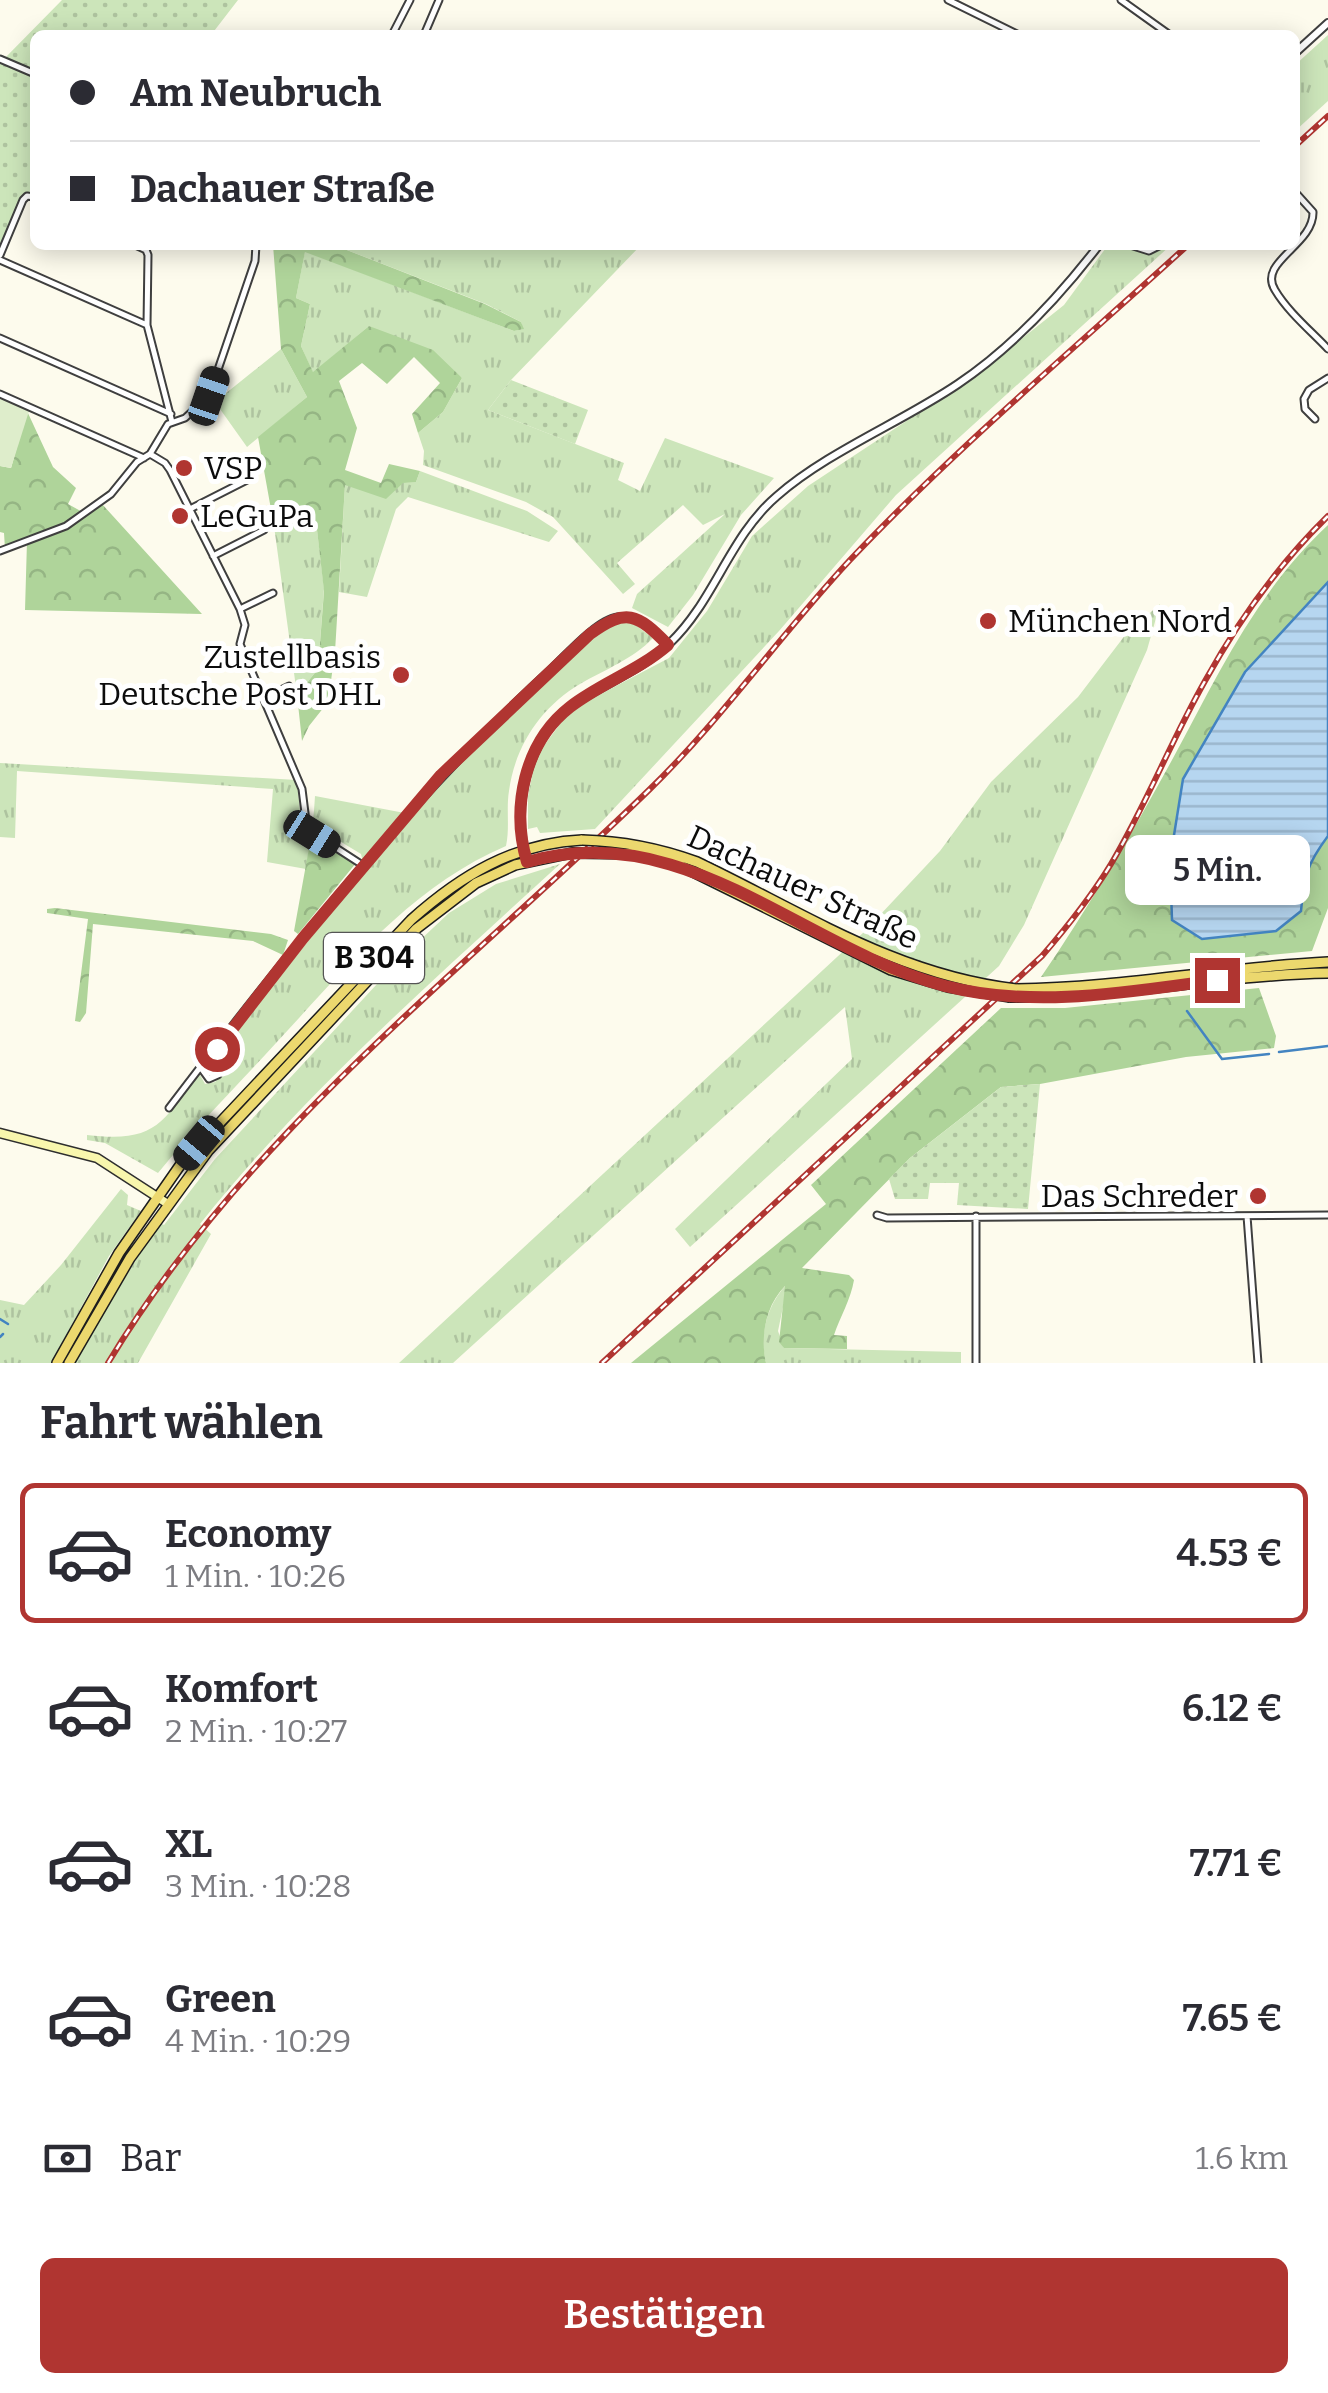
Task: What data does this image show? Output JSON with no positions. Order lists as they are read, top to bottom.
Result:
{
  "streets": {
    "main road": ["Dachauer Straße", "B 304"]
  },
  "crossings": [
    ["Dachauer Straße", "B 304"]
  ],
  "places": [
    "VSP",
    "LeGuPa",
    "München Nord",
    "Zustellbasis Deutsche Post DHL",
    "Das Schreder"
  ],
  "page": {
    "banner": ["Am Neubruch", "Dachauer Straße"],
    "bubble": "5 Min.",
    "heading": "Fahrt wählen",
    "list": [
      {
        "name": "Economy",
        "note": "1 Min. · 10:26",
        "value": "4.53 €"
      },
      {
        "name": "Komfort",
        "note": "2 Min. · 10:27",
        "value": "6.12 €"
      },
      {
        "name": "XL",
        "note": "3 Min. · 10:28",
        "value": "7.71 €"
      },
      {
        "name": "Green",
        "note": "4 Min. · 10:29",
        "value": "7.65 €"
      }
    ],
    "pay": ["Bar", "1.6 km"],
    "buttons": "Bestätigen"
  }
}
